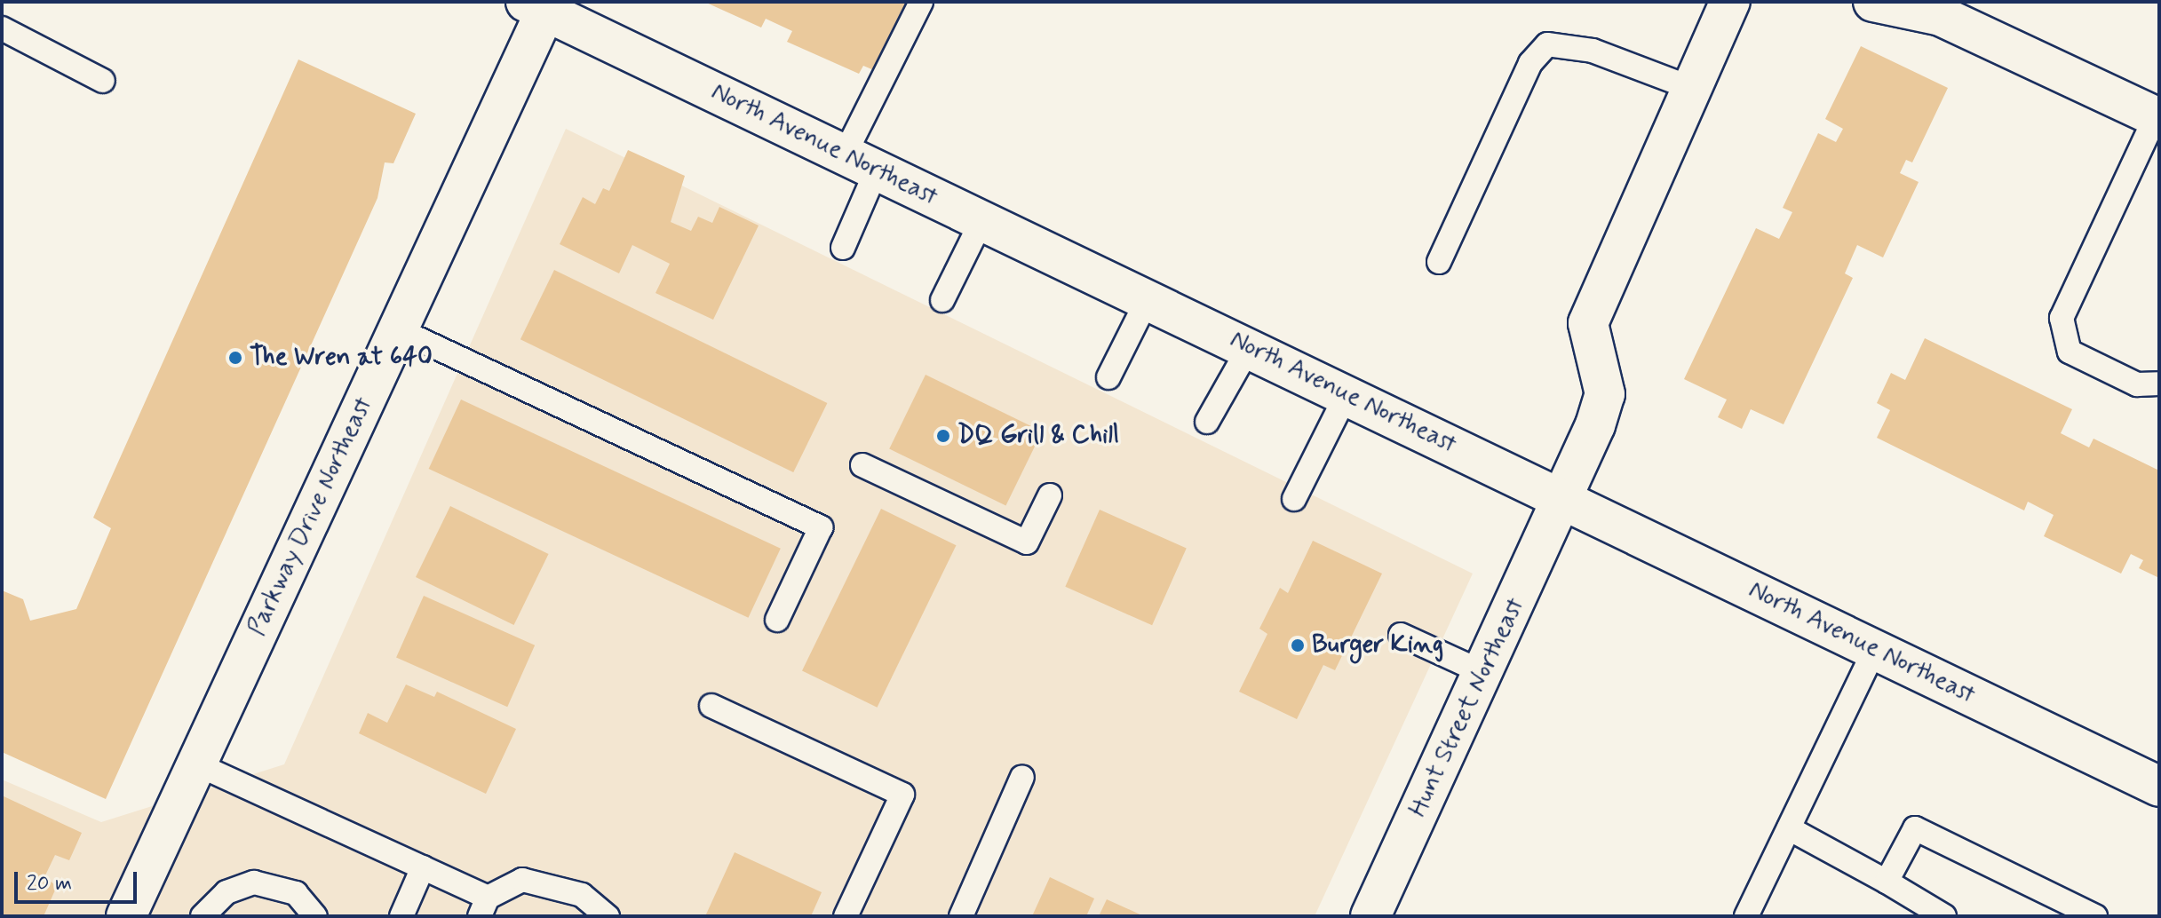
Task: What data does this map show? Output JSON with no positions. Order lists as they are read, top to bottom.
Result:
{
  "streets": {
    "street": ["North Avenue Northeast", "Parkway Drive Northeast", "Hunt Street Northeast"]
  },
  "crossings": [
    ["North Avenue Northeast", "Parkway Drive Northeast"],
    ["North Avenue Northeast", "Hunt Street Northeast"]
  ],
  "places": ["The Wren at 640", "DQ Grill & Chill", "Burger King"],
  "scale_bar": "20 m"
}
